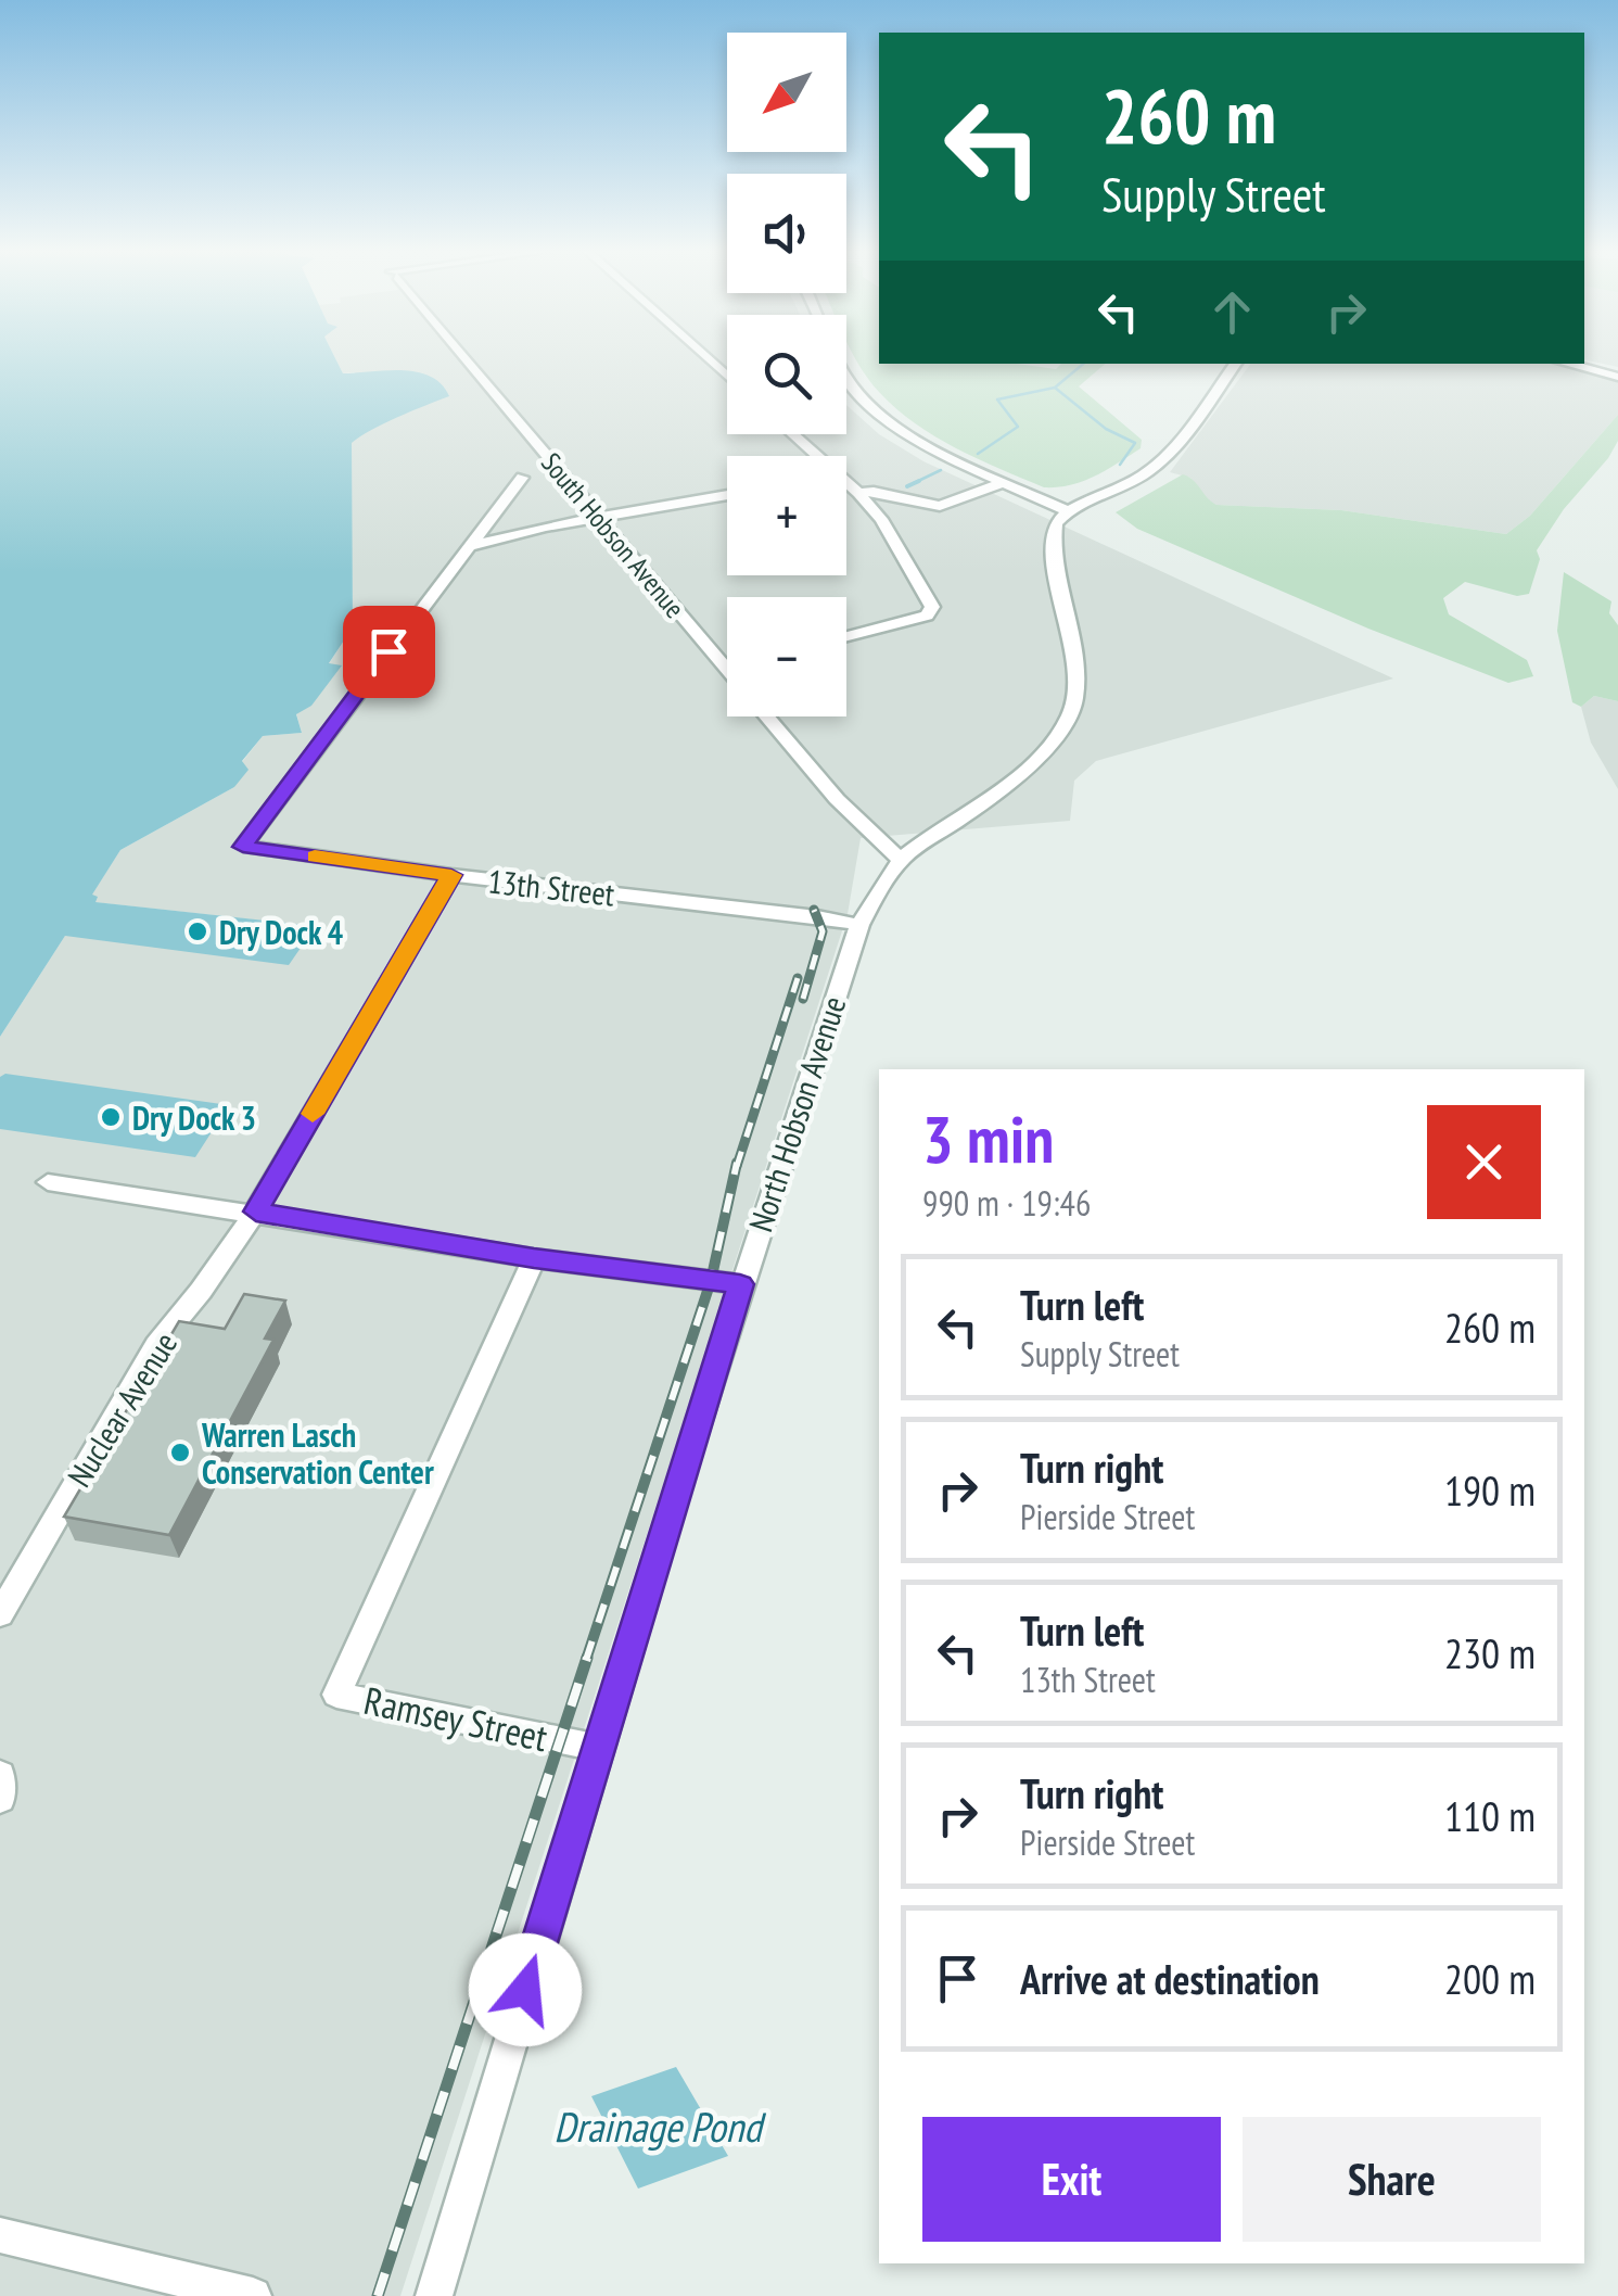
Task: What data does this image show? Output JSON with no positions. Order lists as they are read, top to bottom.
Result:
{
  "streets": {
    "street": [
      "South Hobson Avenue",
      "13th Street",
      "North Hobson Avenue",
      "Nuclear Avenue",
      "Ramsey Street"
    ]
  },
  "crossings": [
    ["South Hobson Avenue", "North Hobson Avenue"],
    ["13th Street", "North Hobson Avenue"],
    ["13th Street", "Nuclear Avenue"],
    ["North Hobson Avenue", "Ramsey Street"]
  ],
  "water": ["Drainage Pond"],
  "places": ["Dry Dock 4", "Dry Dock 3", "Warren Lasch Conservation Center"],
  "north": "bottom left",
  "page": {
    "map_buttons": ["+", "−"],
    "turn": ["260 m", "Supply Street"],
    "heading": ["3 min", "990 m · 19:46"],
    "list": [
      {
        "name": "Turn left",
        "note": "Supply Street",
        "value": "260 m"
      },
      {
        "name": "Turn right",
        "note": "Pierside Street",
        "value": "190 m"
      },
      {
        "name": "Turn left",
        "note": "13th Street",
        "value": "230 m"
      },
      {
        "name": "Turn right",
        "note": "Pierside Street",
        "value": "110 m"
      },
      {
        "name": "Arrive at destination",
        "value": "200 m"
      }
    ],
    "buttons": ["Exit", "Share"]
  }
}
